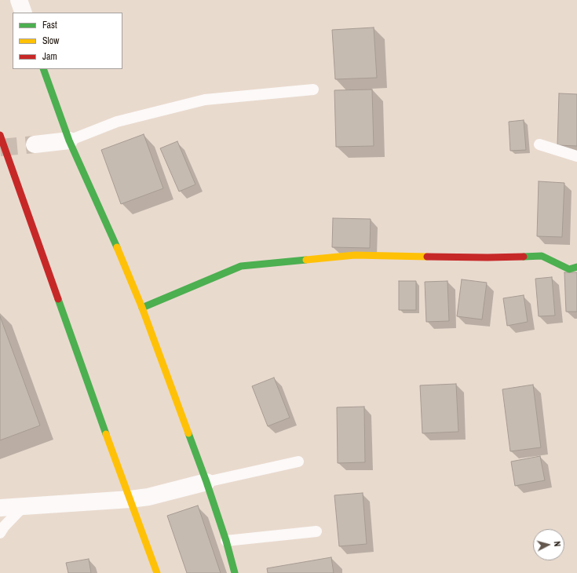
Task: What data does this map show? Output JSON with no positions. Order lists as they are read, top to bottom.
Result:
{
  "legend": ["Fast", "Slow", "Jam"],
  "north": "right"
}
